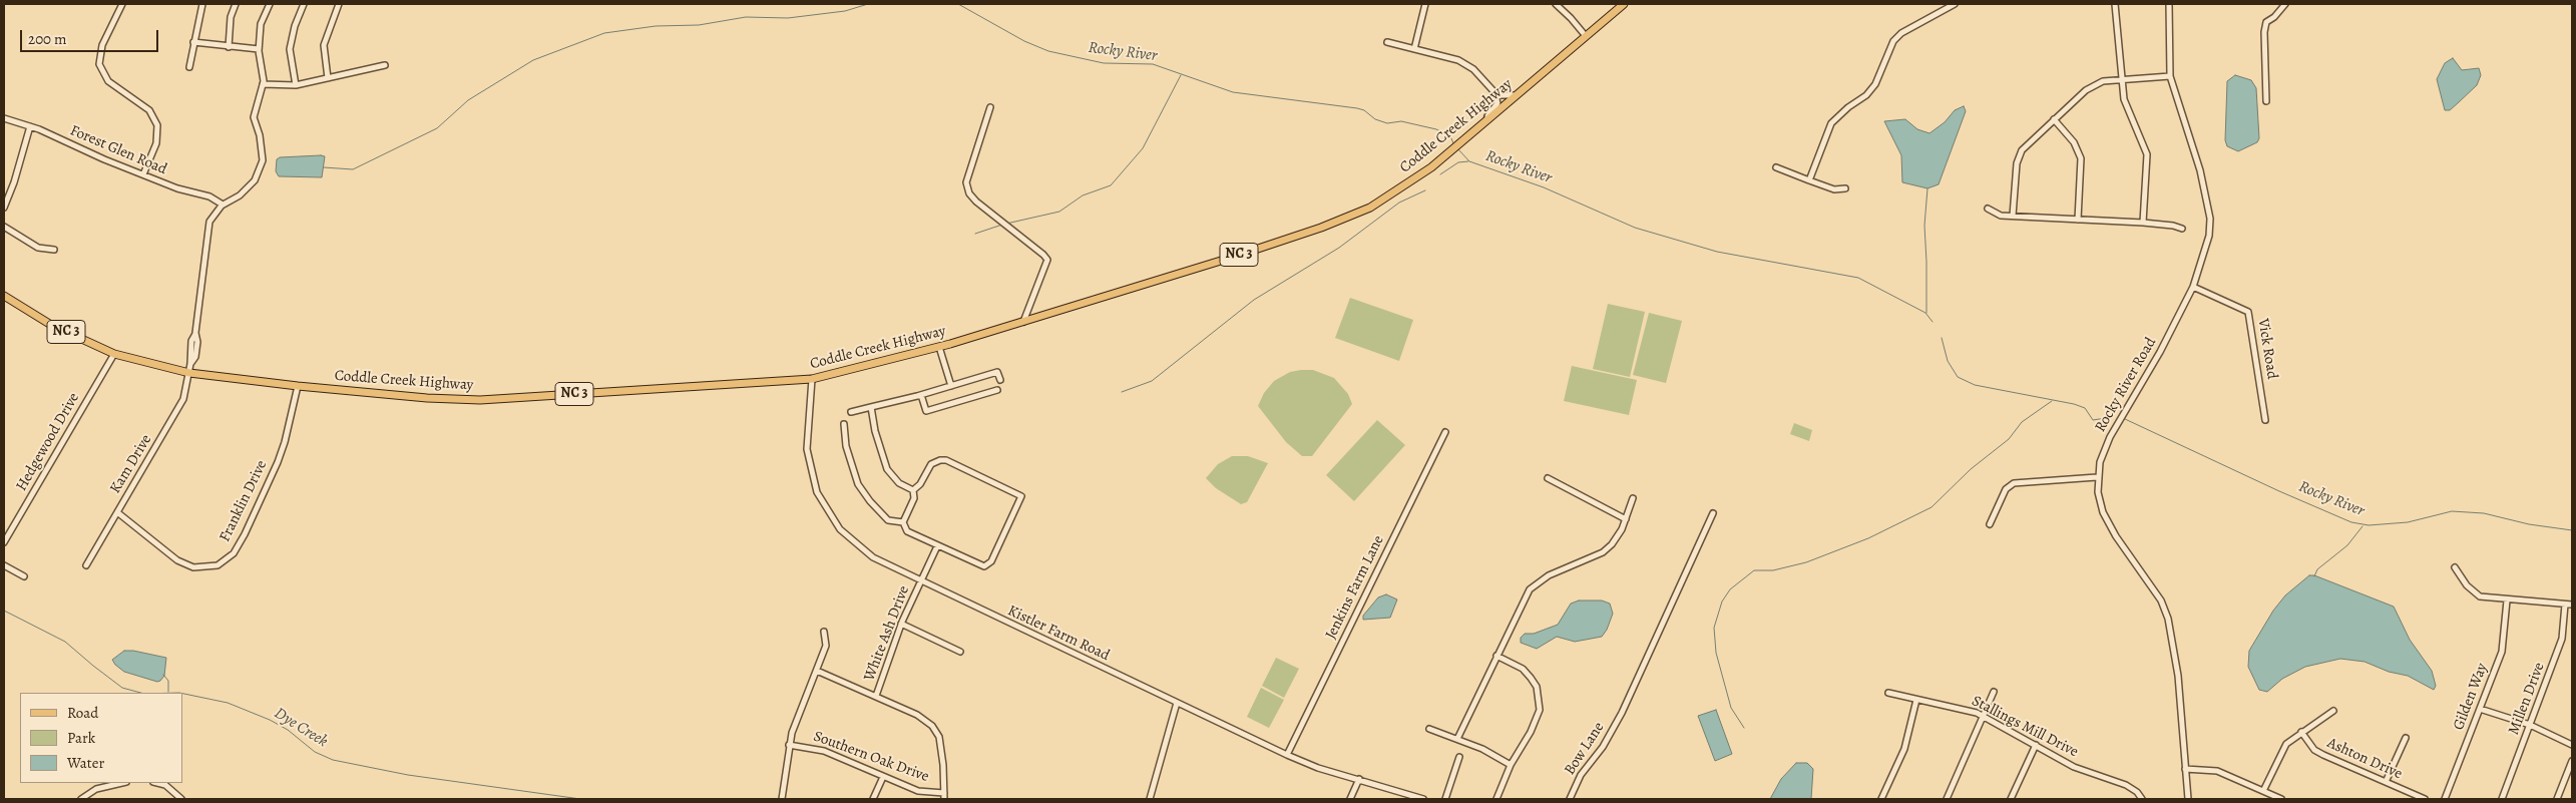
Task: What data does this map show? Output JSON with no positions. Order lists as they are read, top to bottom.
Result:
{
  "streets": {
    "main road": ["Coddle Creek Highway", "NC 3"],
    "street": [
      "Forest Glen Road",
      "Vick Road",
      "Rocky River Road",
      "Hedgewood Drive",
      "Kam Drive",
      "Franklin Drive",
      "Jenkins Farm Lane",
      "White Ash Drive",
      "Kistler Farm Road",
      "Gilden Way",
      "Millen Drive",
      "Stallings Mill Drive",
      "Bow Lane",
      "Southern Oak Drive",
      "Ashton Drive"
    ]
  },
  "crossings": [
    ["Coddle Creek Highway", "Hedgewood Drive"],
    ["Coddle Creek Highway", "Kam Drive"],
    ["Coddle Creek Highway", "Franklin Drive"],
    ["Coddle Creek Highway", "Kistler Farm Road"],
    ["Forest Glen Road", "Kam Drive"],
    ["Vick Road", "Rocky River Road"],
    ["Kam Drive", "Franklin Drive"],
    ["Jenkins Farm Lane", "Kistler Farm Road"],
    ["White Ash Drive", "Kistler Farm Road"]
  ],
  "water": ["Rocky River", "Dye Creek"],
  "legend": ["Road", "Park", "Water"],
  "scale_bar": "200 m"
}
